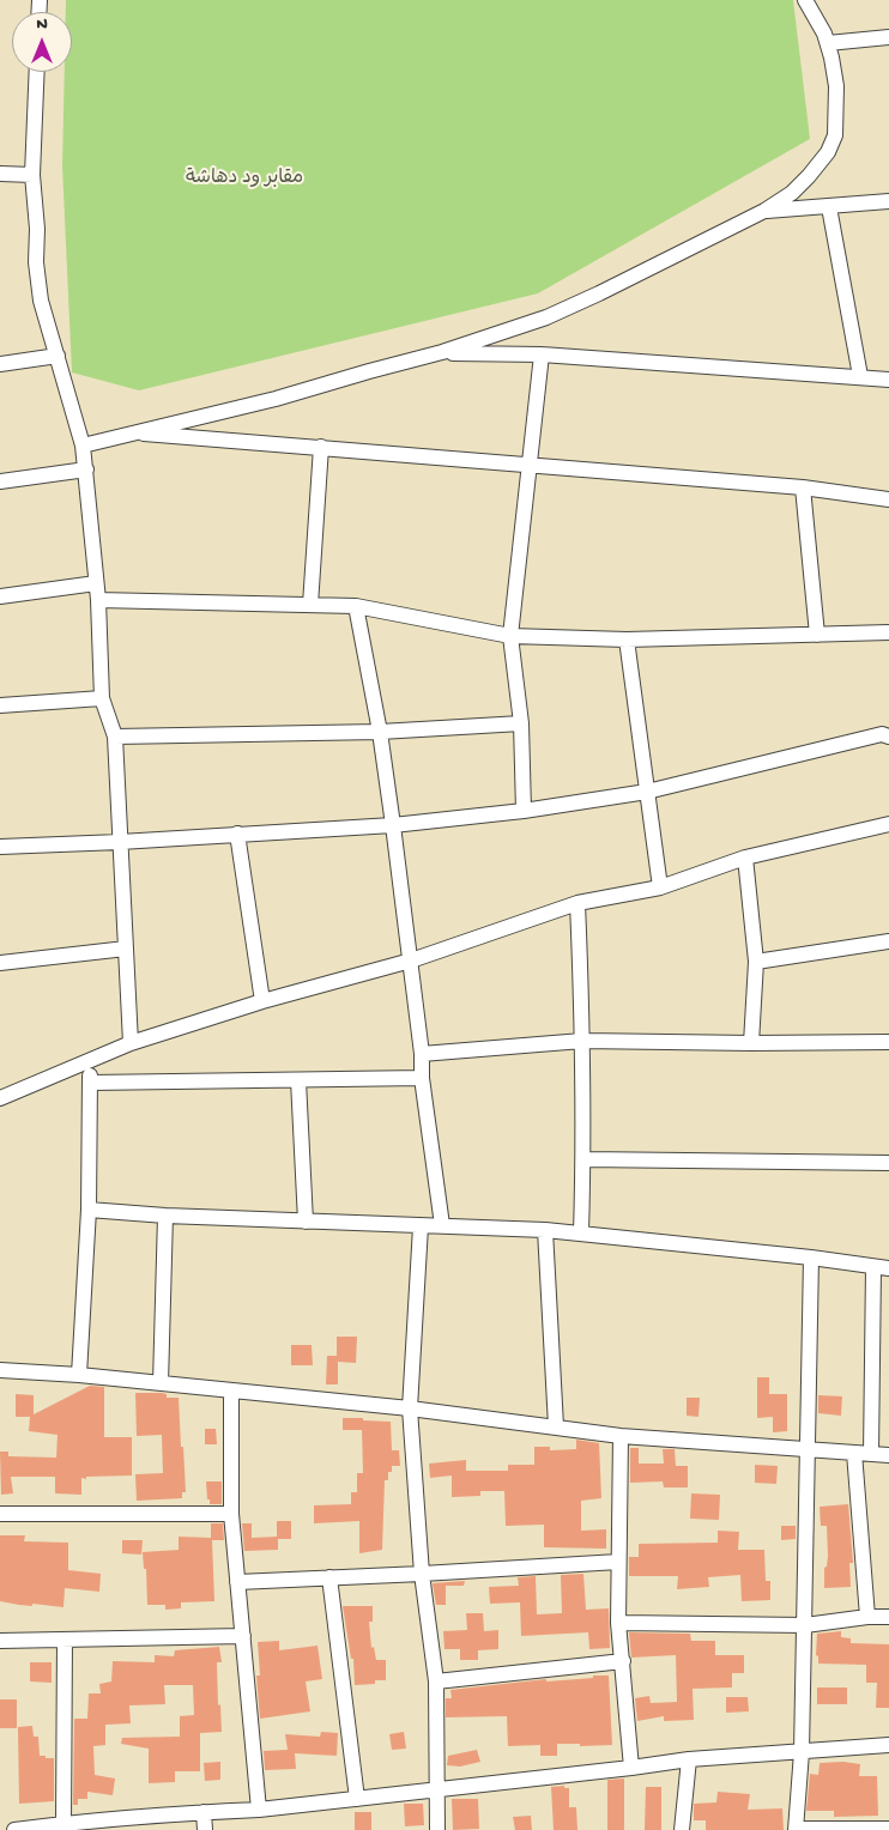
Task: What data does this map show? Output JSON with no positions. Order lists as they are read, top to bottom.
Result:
{
  "parks": ["مقابر ود دهاشة"],
  "north": "top"
}
